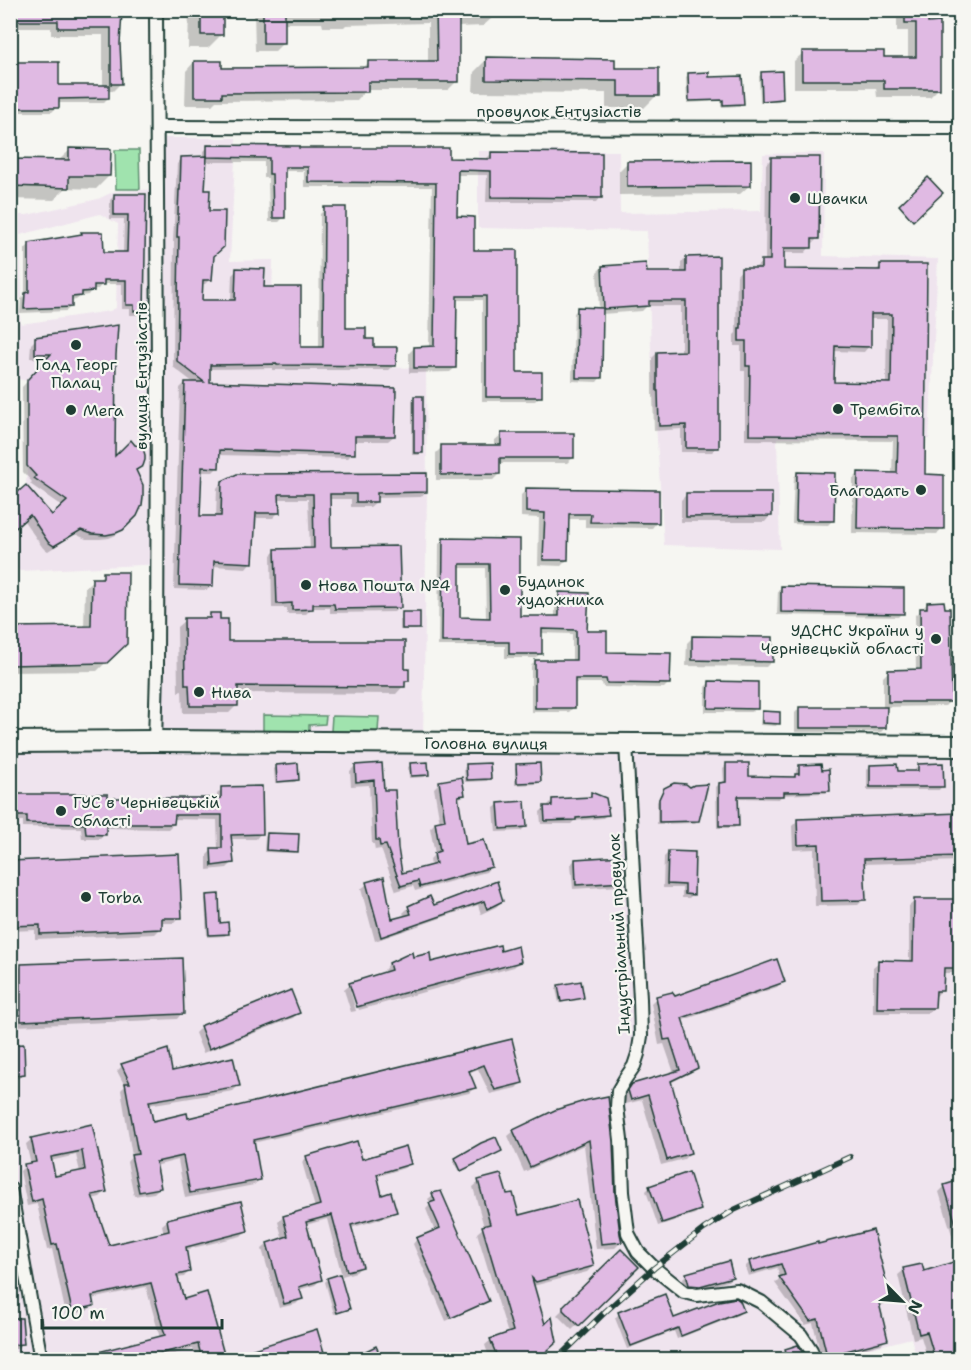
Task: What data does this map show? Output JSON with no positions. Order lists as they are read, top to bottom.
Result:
{
  "streets": {
    "main road": ["Головна вулиця"],
    "street": ["провулок Ентузіастів", "вулиця Ентузіастів", "Індустріальний провулок"]
  },
  "crossings": [
    ["провулок Ентузіастів", "вулиця Ентузіастів"],
    ["вулиця Ентузіастів", "Головна вулиця"],
    ["Головна вулиця", "Індустріальний провулок"]
  ],
  "places": [
    "Швачки",
    "Голд Георг Палац",
    "Трембіта",
    "Мега",
    "Благодать",
    "Нова Пошта №4",
    "Будинок художника",
    "УДСНС України у Чернівецькій області",
    "Нива",
    "ГУС в Чернівецькій області",
    "Torba"
  ],
  "scale_bar": "100 m",
  "north": "bottom right"
}
